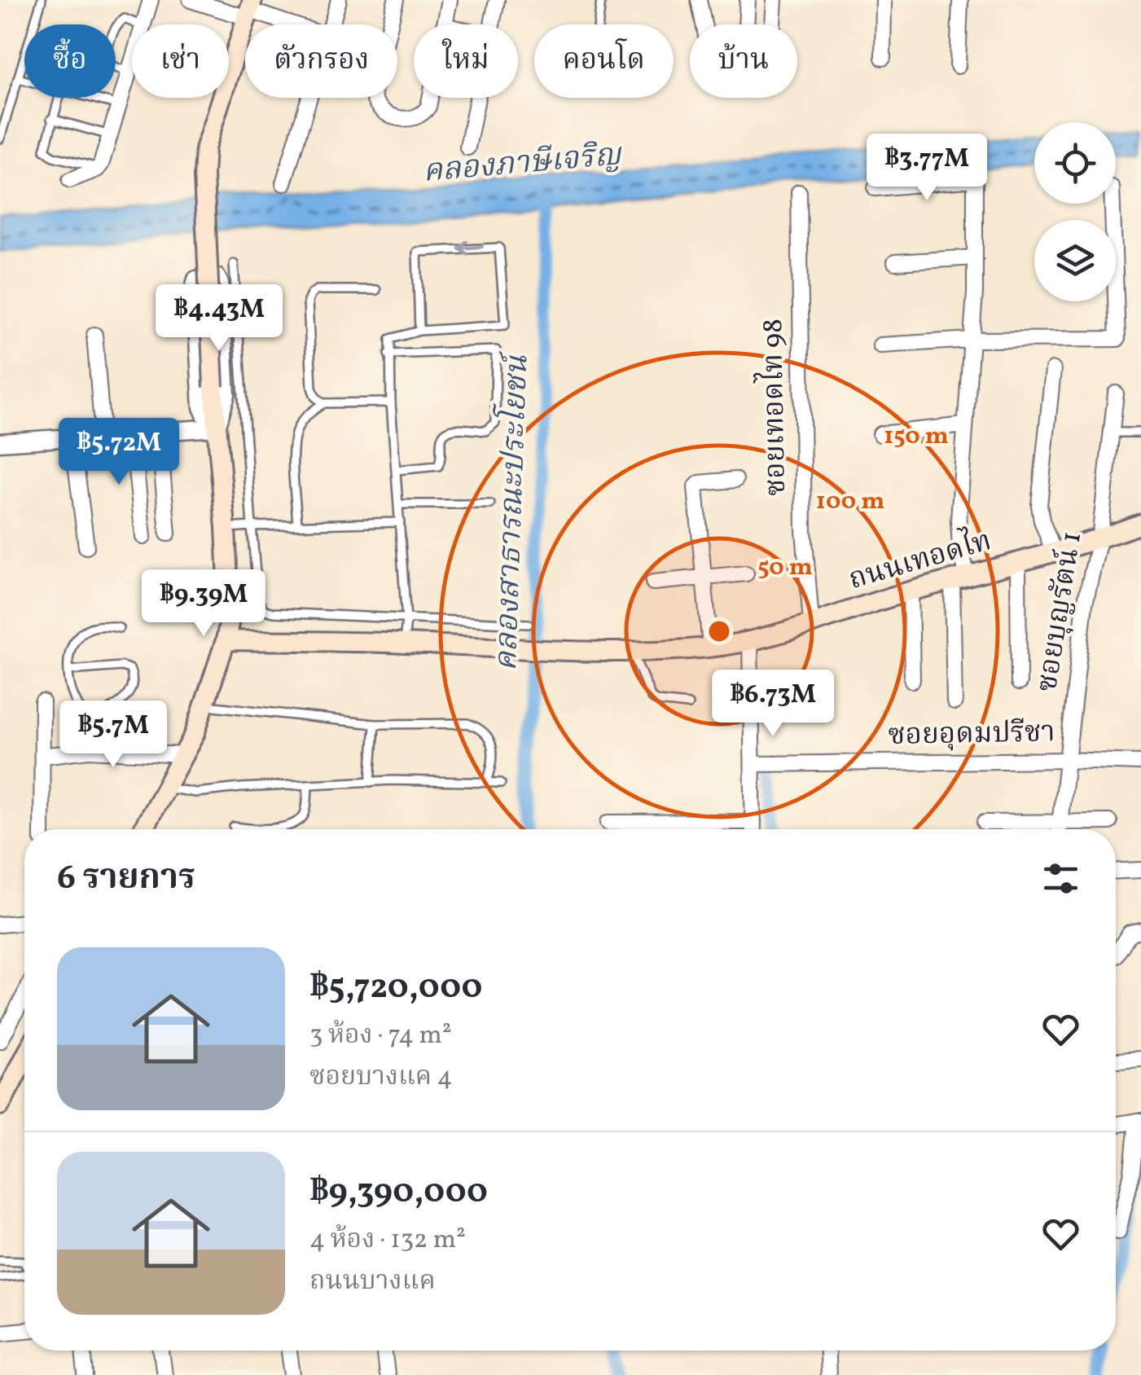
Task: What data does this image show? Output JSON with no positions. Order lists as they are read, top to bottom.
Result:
{
  "streets": {
    "main road": ["ถนนเทอดไท"],
    "street": ["ซอยเทอดไท 98", "ซอยบุญรัตน์ 1", "ซอยอุดมปรีชา"]
  },
  "crossings": [
    ["ซอยเทอดไท 98", "ถนนเทอดไท"],
    ["ถนนเทอดไท", "ซอยบุญรัตน์ 1"],
    ["ซอยบุญรัตน์ 1", "ซอยอุดมปรีชา"]
  ],
  "water": ["คลองภาษีเจริญ", "คลองสาธารณะประโยชน์"],
  "page": {
    "chip": [
      "ซื้อ",
      "เช่า",
      "ตัวกรอง",
      "ใหม่",
      "คอนโด",
      "บ้าน"
    ],
    "price": [
      "฿3.77M",
      "฿4.43M",
      "฿5.72M",
      "฿9.39M",
      "฿6.73M",
      "฿5.7M"
    ],
    "heading": "6 รายการ",
    "list": [
      {
        "name": "฿5,720,000",
        "note": "3 ห้อง · 74 m² · ซอยบางแค 4"
      },
      {
        "name": "฿9,390,000",
        "note": "4 ห้อง · 132 m² · ถนนบางแค"
      }
    ]
  },
  "rings": ["150 m", "100 m", "50 m"]
}
